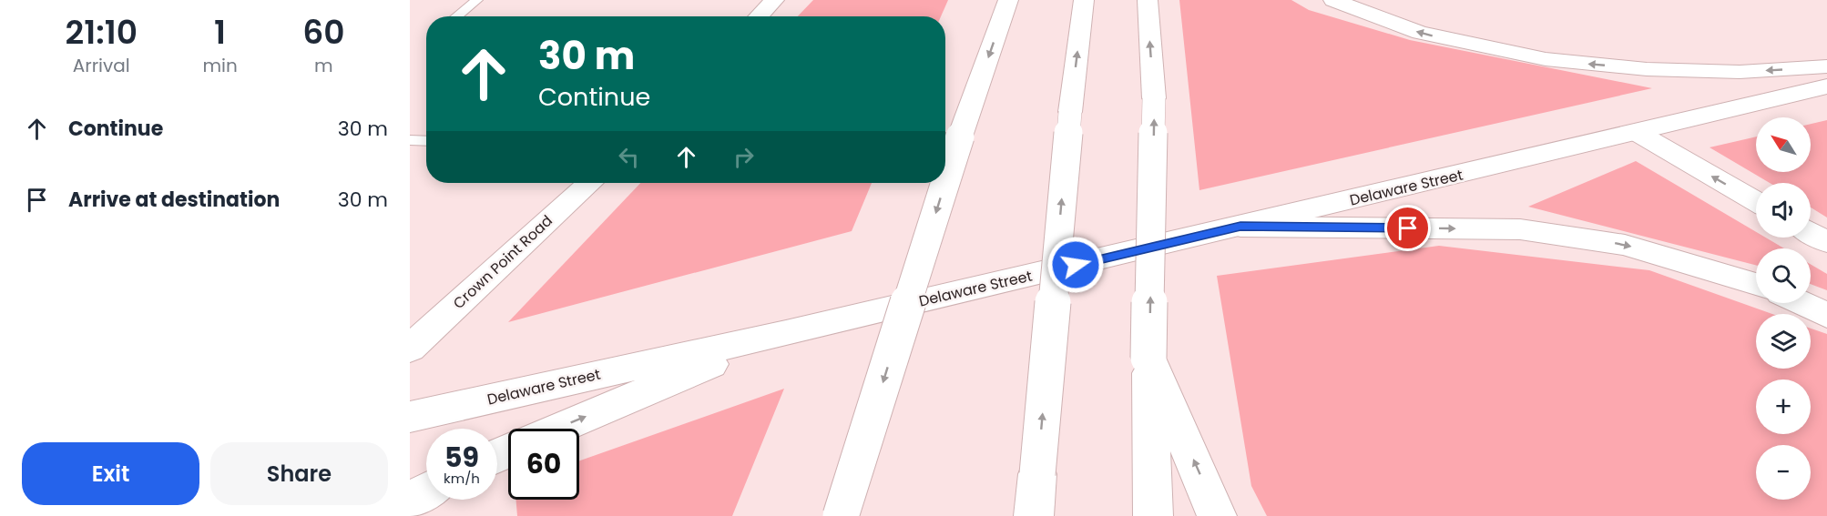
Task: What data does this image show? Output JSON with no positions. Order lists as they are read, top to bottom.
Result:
{
  "streets": {
    "main road": ["Delaware Street", "Crown Point Road"]
  },
  "north": "top left",
  "page": {
    "eta": [
      "21:10",
      "Arrival",
      "1",
      "min",
      "60",
      "m"
    ],
    "turn": ["30 m", "Continue"],
    "list": [
      {
        "name": "Continue",
        "value": "30 m"
      },
      {
        "name": "Arrive at destination",
        "value": "30 m"
      }
    ],
    "map_buttons": ["+", "−"],
    "speed": "59 km/h",
    "limit": "60",
    "buttons": ["Exit", "Share"]
  }
}
